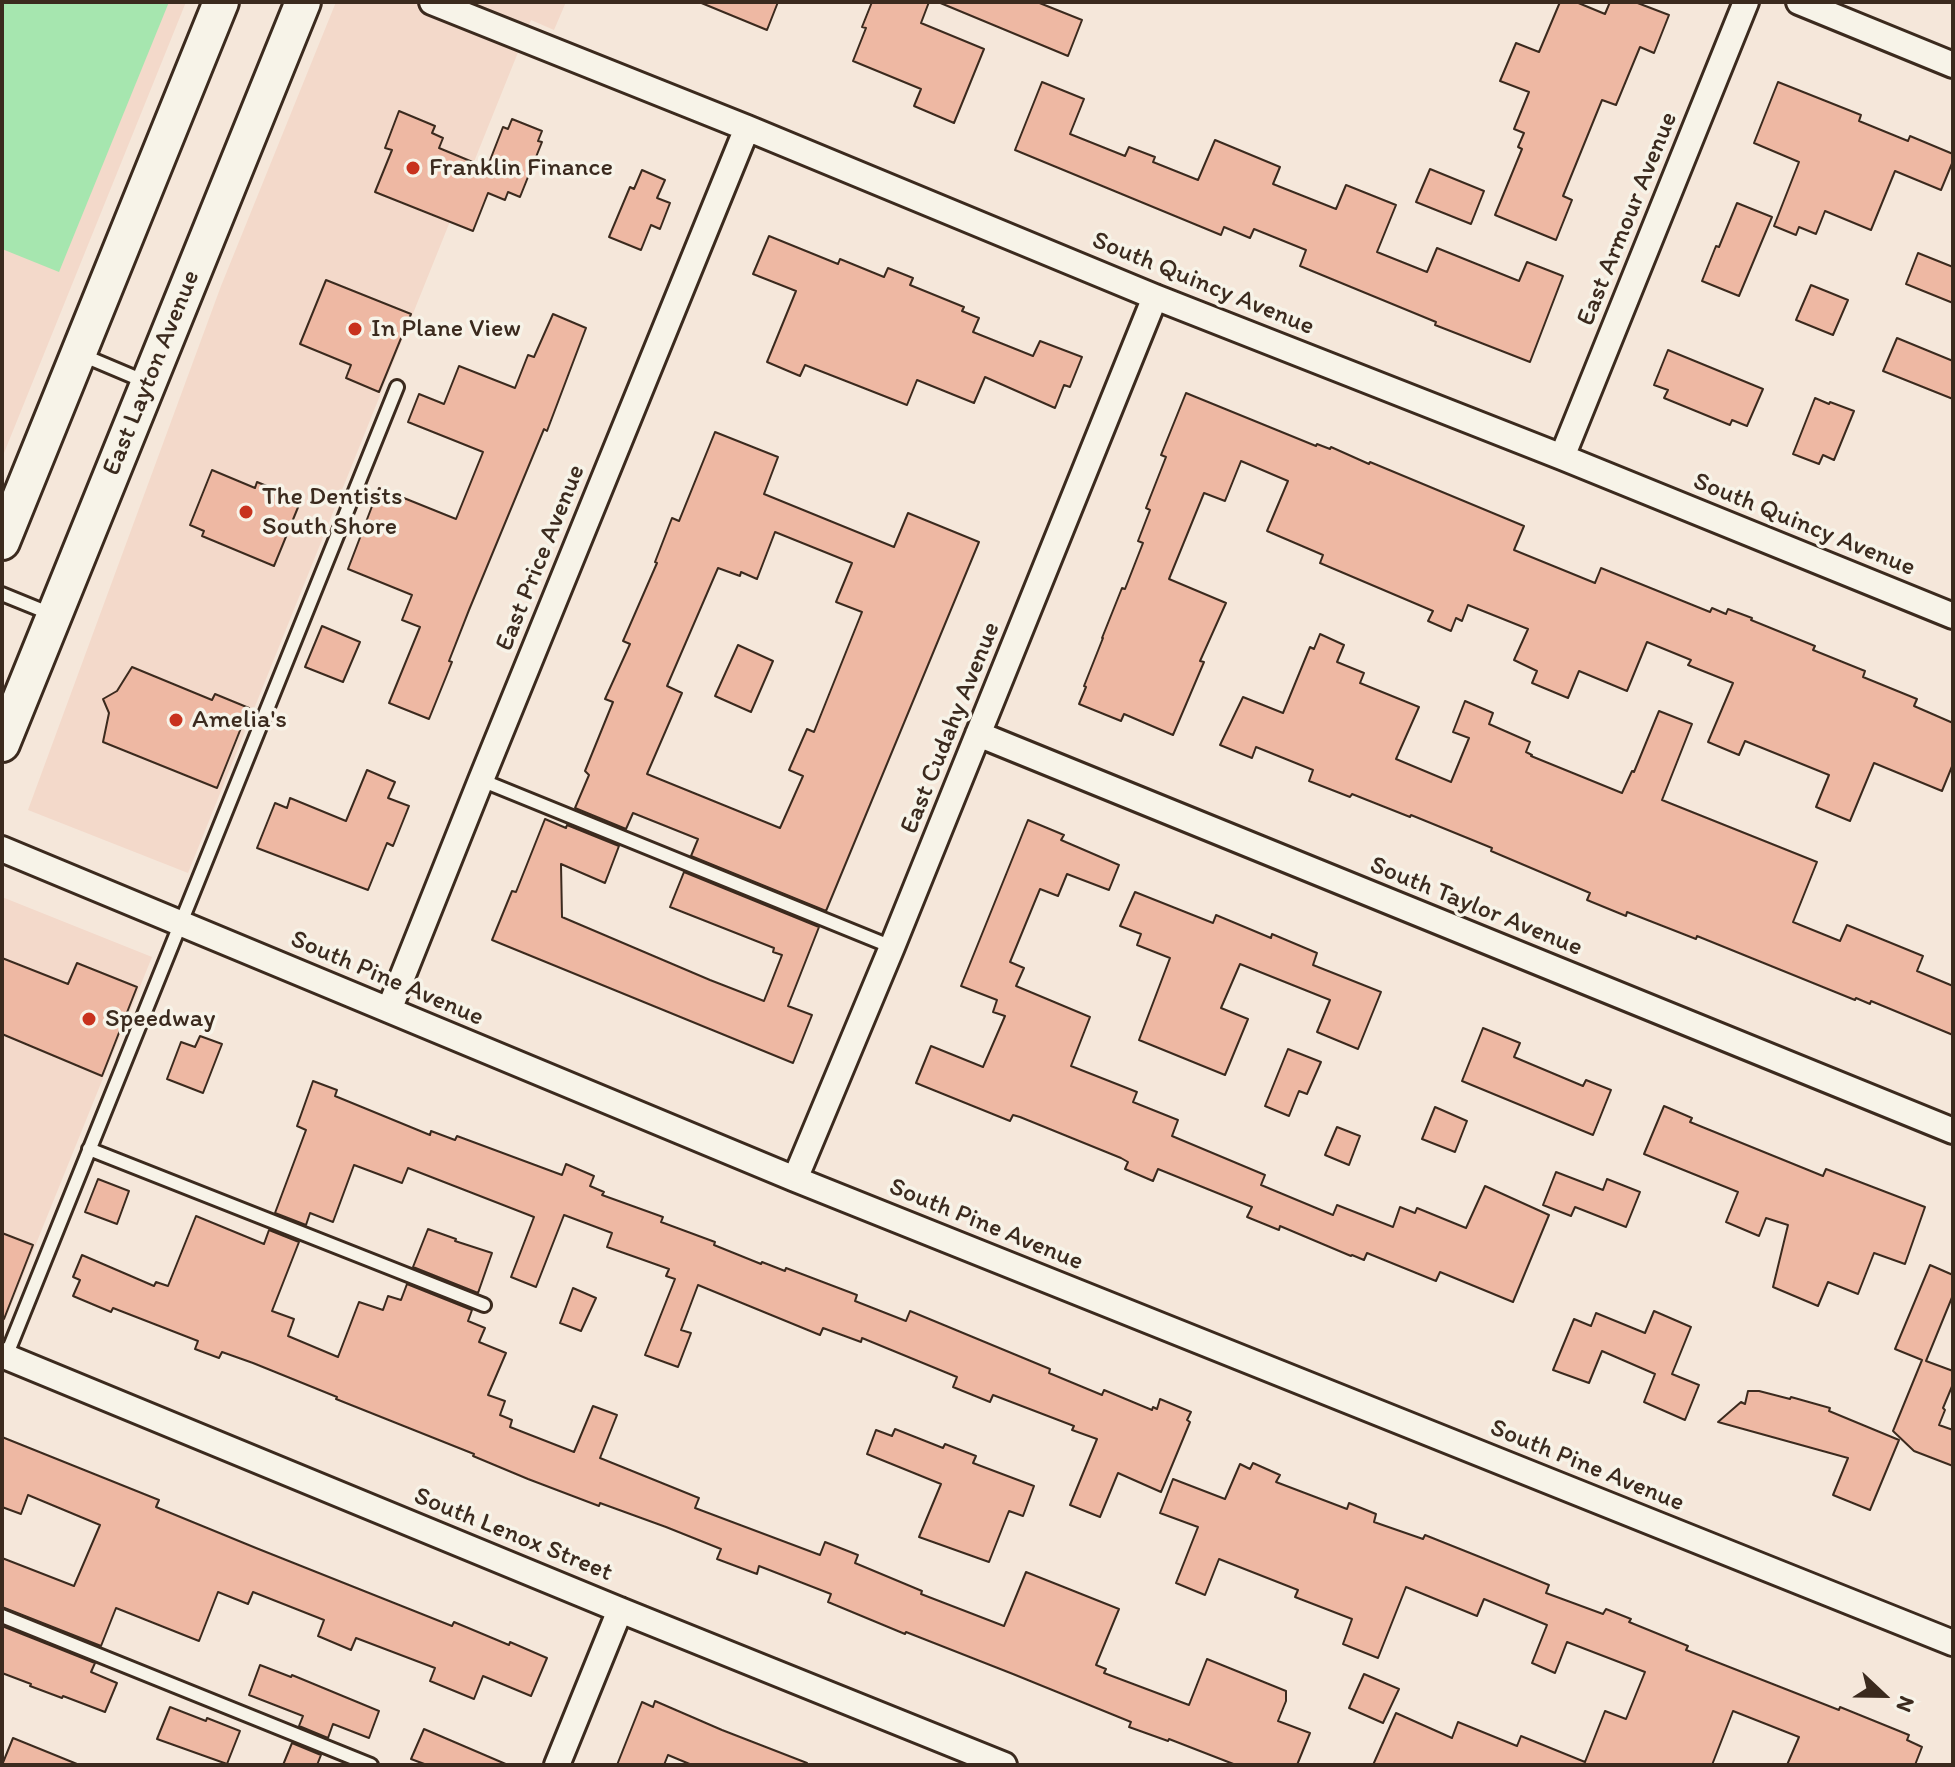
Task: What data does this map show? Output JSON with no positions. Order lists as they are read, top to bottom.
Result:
{
  "streets": {
    "main road": ["East Layton Avenue"],
    "street": [
      "East Armour Avenue",
      "South Quincy Avenue",
      "East Price Avenue",
      "East Cudahy Avenue",
      "South Taylor Avenue",
      "South Pine Avenue",
      "South Lenox Street"
    ]
  },
  "crossings": [
    ["East Armour Avenue", "South Quincy Avenue"],
    ["South Quincy Avenue", "East Price Avenue"],
    ["South Quincy Avenue", "East Cudahy Avenue"],
    ["East Price Avenue", "South Pine Avenue"],
    ["East Cudahy Avenue", "South Taylor Avenue"],
    ["East Cudahy Avenue", "South Pine Avenue"]
  ],
  "places": [
    "Franklin Finance",
    "In Plane View",
    "The Dentists South Shore",
    "Amelia's",
    "Speedway"
  ],
  "north": "right"
}
